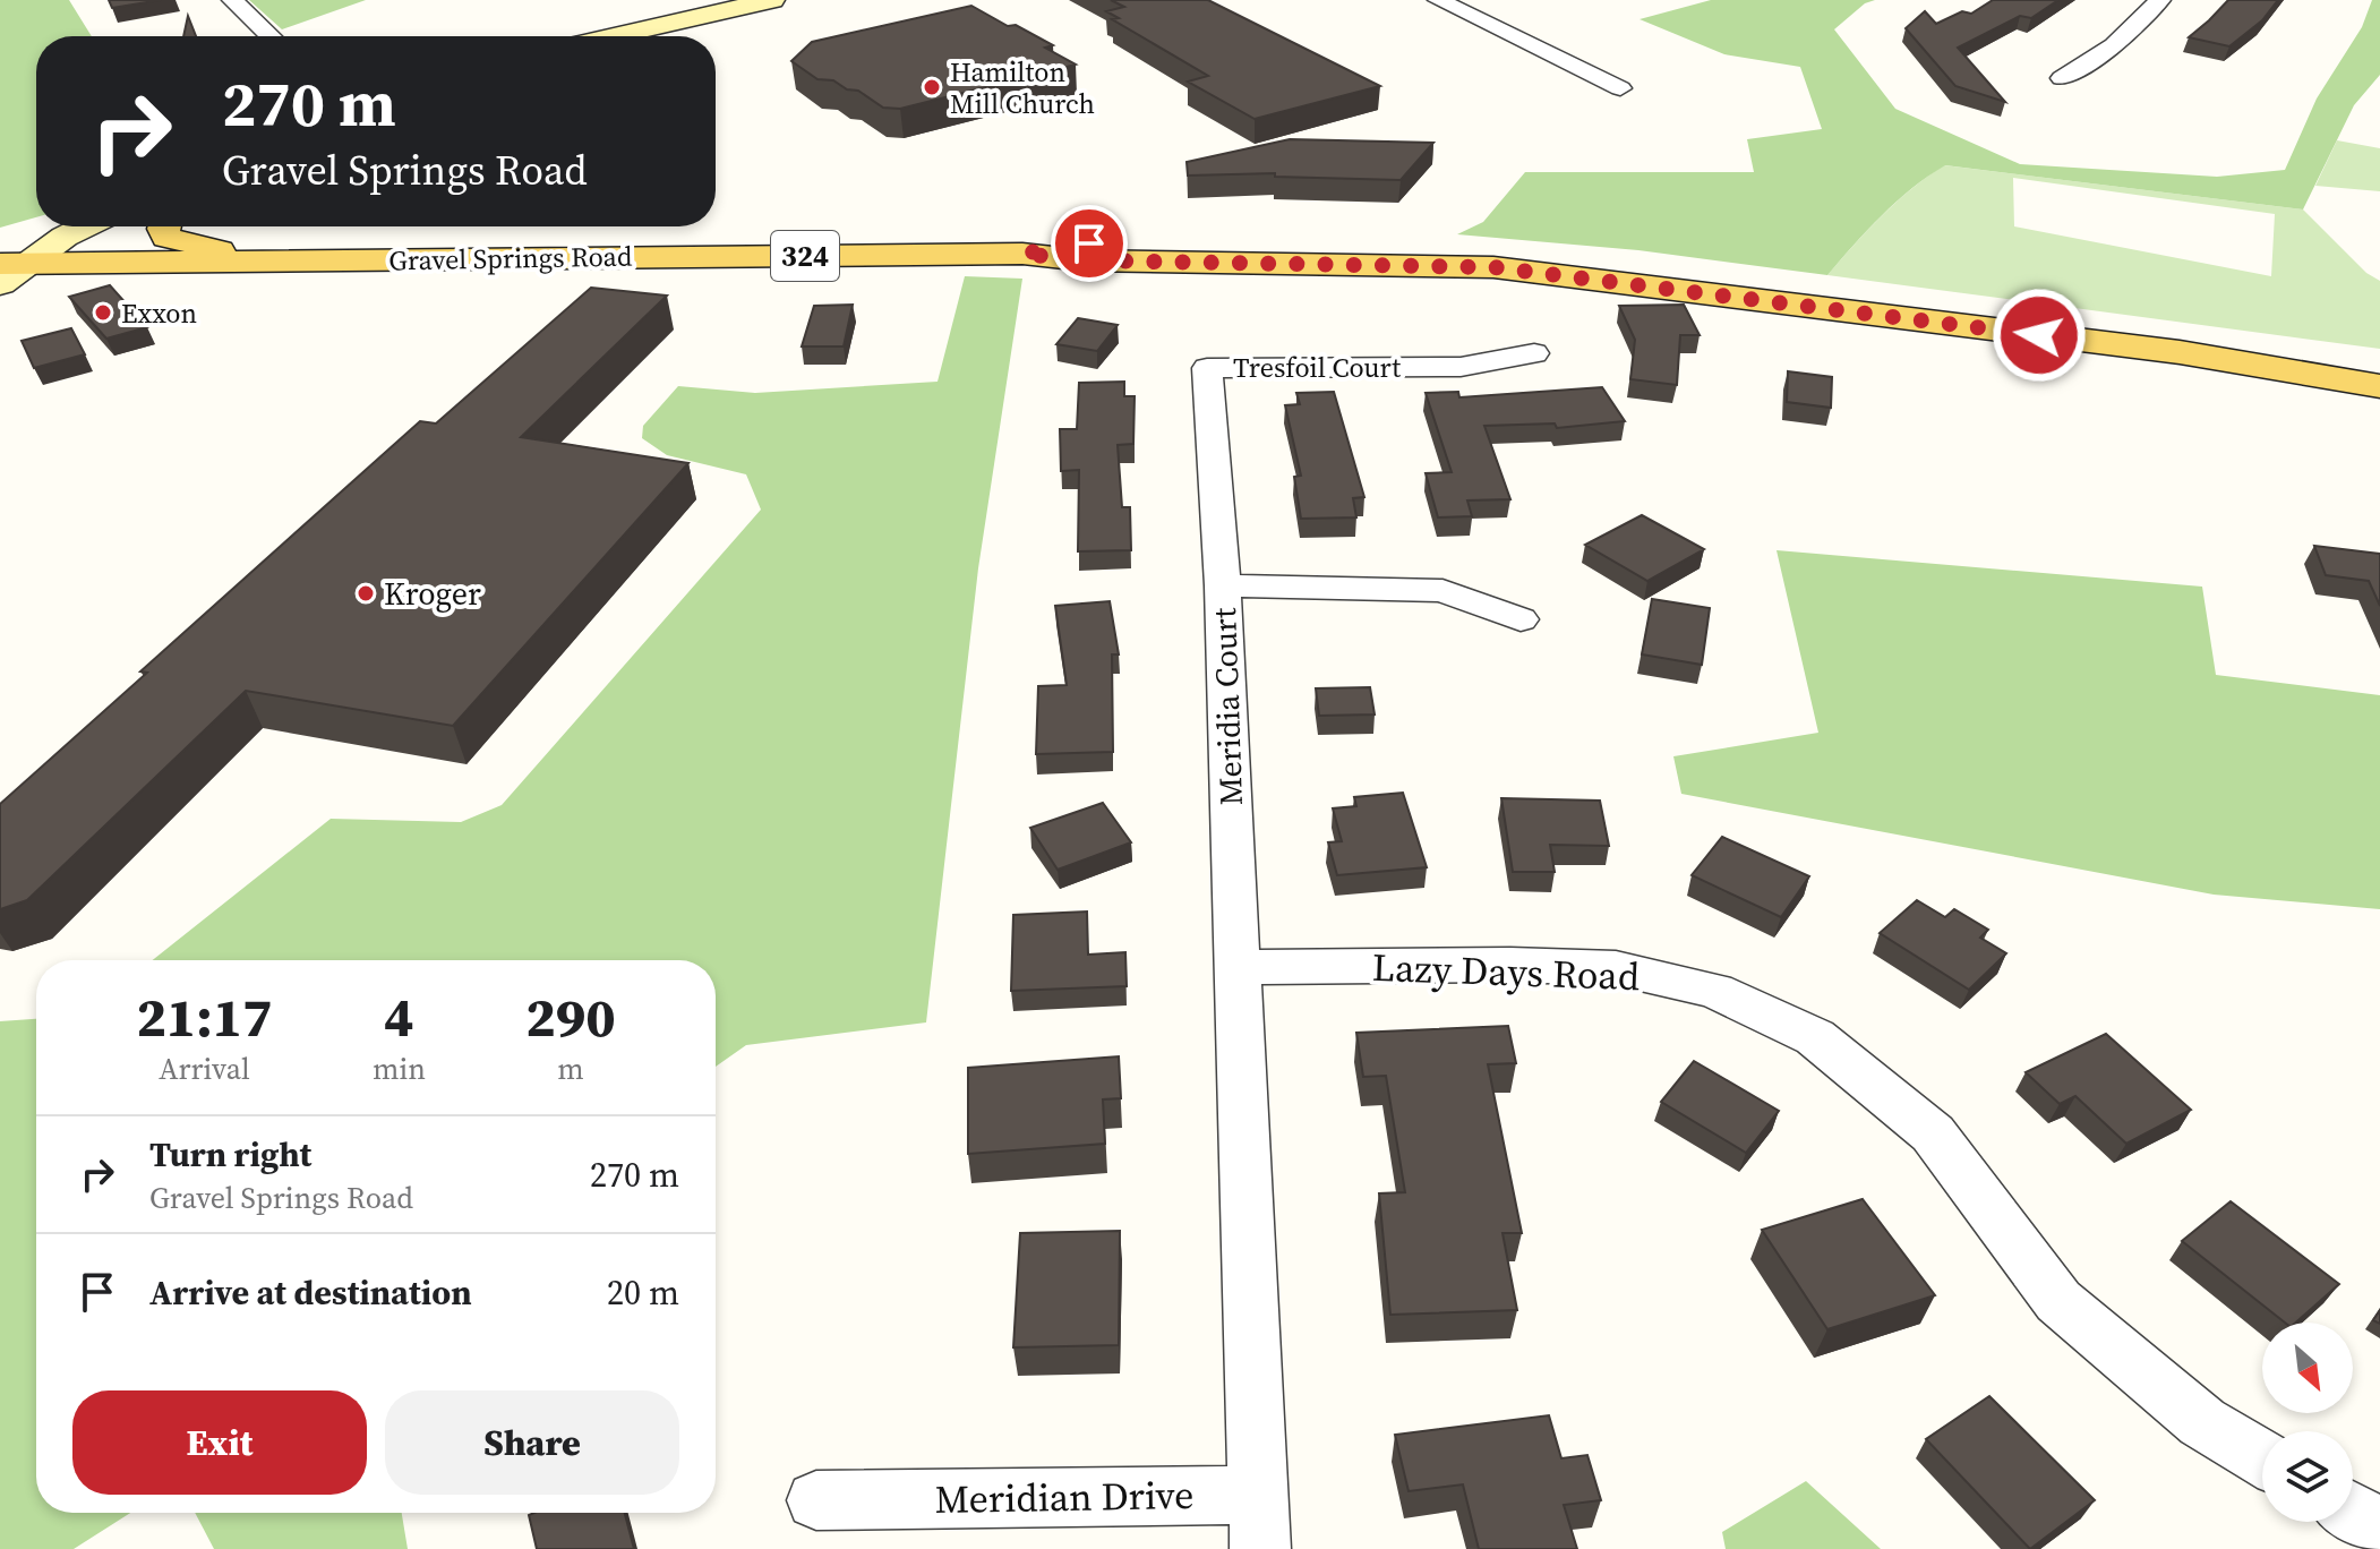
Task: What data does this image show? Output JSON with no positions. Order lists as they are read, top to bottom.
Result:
{
  "streets": {
    "main road": ["324", "Gravel Springs Road"],
    "street": [
      "Tresfoil Court",
      "Meridia Court",
      "Lazy Days Road",
      "Meridian Drive"
    ]
  },
  "crossings": [
    ["Tresfoil Court", "Meridia Court"],
    ["Meridia Court", "Lazy Days Road"]
  ],
  "places": ["Hamilton Mill Church", "Exxon", "Kroger"],
  "north": "bottom right",
  "page": {
    "turn": ["270 m", "Gravel Springs Road"],
    "eta": [
      "21:17",
      "Arrival",
      "4",
      "min",
      "290",
      "m"
    ],
    "list": [
      {
        "name": "Turn right",
        "note": "Gravel Springs Road",
        "value": "270 m"
      },
      {
        "name": "Arrive at destination",
        "value": "20 m"
      }
    ],
    "buttons": ["Exit", "Share"]
  }
}
